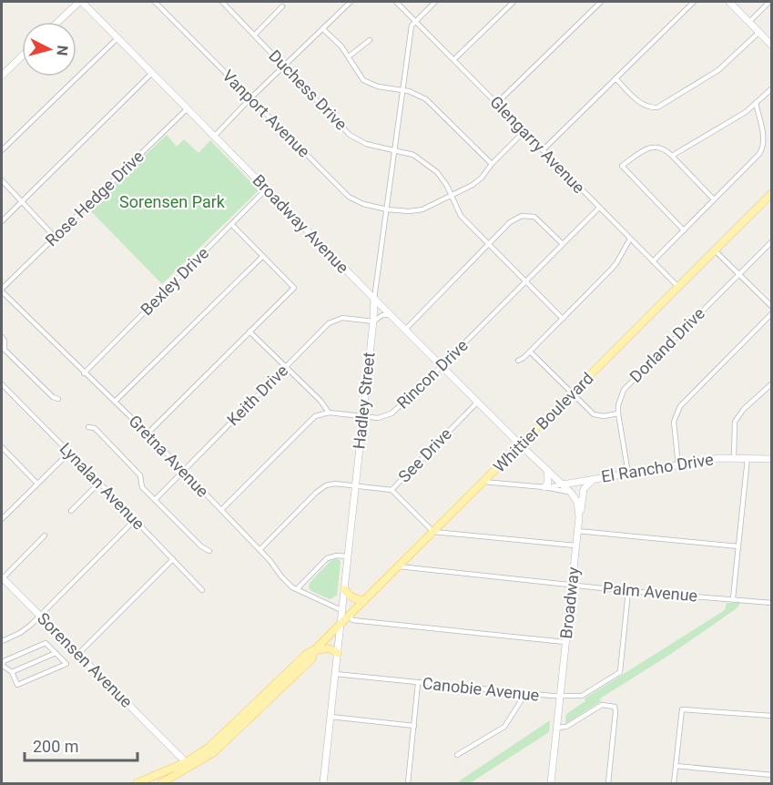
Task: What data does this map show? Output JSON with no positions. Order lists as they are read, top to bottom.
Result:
{
  "streets": {
    "main road": ["Whittier Boulevard"],
    "street": [
      "Duchess Drive",
      "Vanport Avenue",
      "Glengarry Avenue",
      "Rose Hedge Drive",
      "Broadway Avenue",
      "Bexley Drive",
      "Dorland Drive",
      "Rincon Drive",
      "Keith Drive",
      "Hadley Street",
      "See Drive",
      "Gretna Avenue",
      "El Rancho Drive",
      "Lynalan Avenue",
      "Palm Avenue",
      "Broadway",
      "Sorensen Avenue",
      "Canobie Avenue"
    ]
  },
  "crossings": [
    ["Duchess Drive", "Vanport Avenue"],
    ["Duchess Drive", "Rincon Drive"],
    ["Duchess Drive", "Hadley Street"],
    ["Vanport Avenue", "Glengarry Avenue"],
    ["Vanport Avenue", "Hadley Street"],
    ["Glengarry Avenue", "Rincon Drive"],
    ["Glengarry Avenue", "Hadley Street"],
    ["Glengarry Avenue", "Whittier Boulevard"],
    ["Rose Hedge Drive", "Broadway Avenue"],
    ["Rose Hedge Drive", "Gretna Avenue"],
    ["Broadway Avenue", "Bexley Drive"],
    ["Broadway Avenue", "Rincon Drive"],
    ["Broadway Avenue", "Hadley Street"],
    ["Broadway Avenue", "Whittier Boulevard"],
    ["Broadway Avenue", "See Drive"],
    ["Broadway Avenue", "Broadway"],
    ["Bexley Drive", "Gretna Avenue"],
    ["Dorland Drive", "El Rancho Drive"],
    ["Rincon Drive", "Hadley Street"],
    ["Keith Drive", "Hadley Street"],
    ["Keith Drive", "Gretna Avenue"],
    ["Hadley Street", "Whittier Boulevard"],
    ["Hadley Street", "See Drive"],
    ["Hadley Street", "Gretna Avenue"],
    ["Hadley Street", "Canobie Avenue"],
    ["Whittier Boulevard", "El Rancho Drive"],
    ["Whittier Boulevard", "Palm Avenue"],
    ["Whittier Boulevard", "Broadway"],
    ["Whittier Boulevard", "Sorensen Avenue"],
    ["See Drive", "Gretna Avenue"],
    ["El Rancho Drive", "Broadway"],
    ["Palm Avenue", "Broadway"],
    ["Palm Avenue", "Canobie Avenue"],
    ["Broadway", "Canobie Avenue"]
  ],
  "parks": ["Sorensen Park"],
  "scale_bar": "200 m",
  "north": "right"
}
